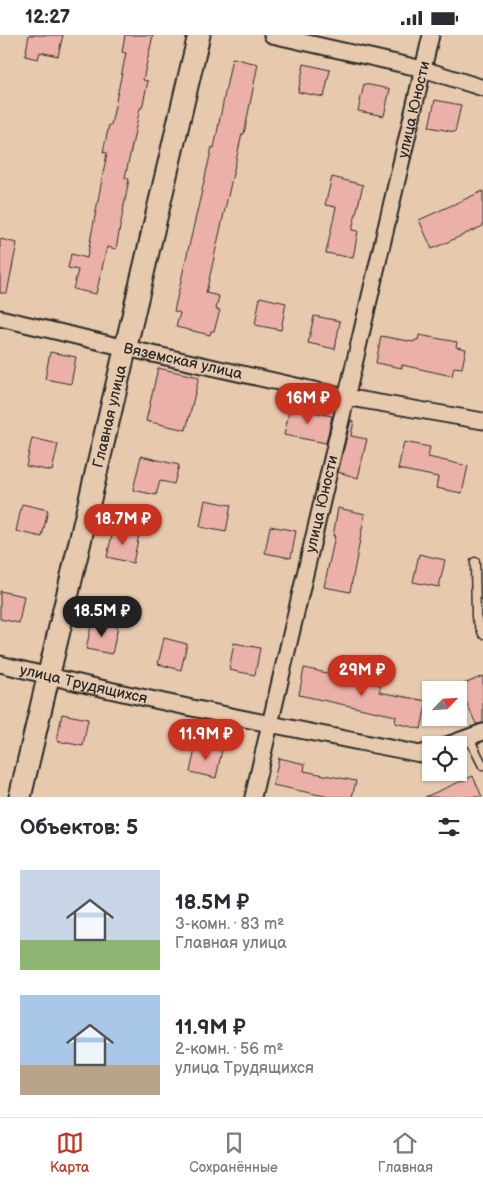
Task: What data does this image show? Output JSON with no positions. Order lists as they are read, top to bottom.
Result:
{
  "streets": {
    "street": [
      "улица Юности",
      "Вяземская улица",
      "Главная улица",
      "улица Трудящихся"
    ]
  },
  "crossings": [
    ["улица Юности", "Вяземская улица"],
    ["улица Юности", "улица Трудящихся"],
    ["Вяземская улица", "Главная улица"],
    ["Главная улица", "улица Трудящихся"]
  ],
  "north": "top right",
  "page": {
    "status": "12:27",
    "price": [
      "16M ₽",
      "18.7M ₽",
      "18.5M ₽",
      "29M ₽",
      "11.9M ₽"
    ],
    "heading": "Объектов: 5",
    "list": [
      {
        "name": "18.5M ₽",
        "note": "3-комн. · 83 m² · Главная улица"
      },
      {
        "name": "11.9M ₽",
        "note": "2-комн. · 56 m² · улица Трудящихся"
      }
    ],
    "tabs": ["Карта", "Сохранённые", "Главная"]
  }
}
